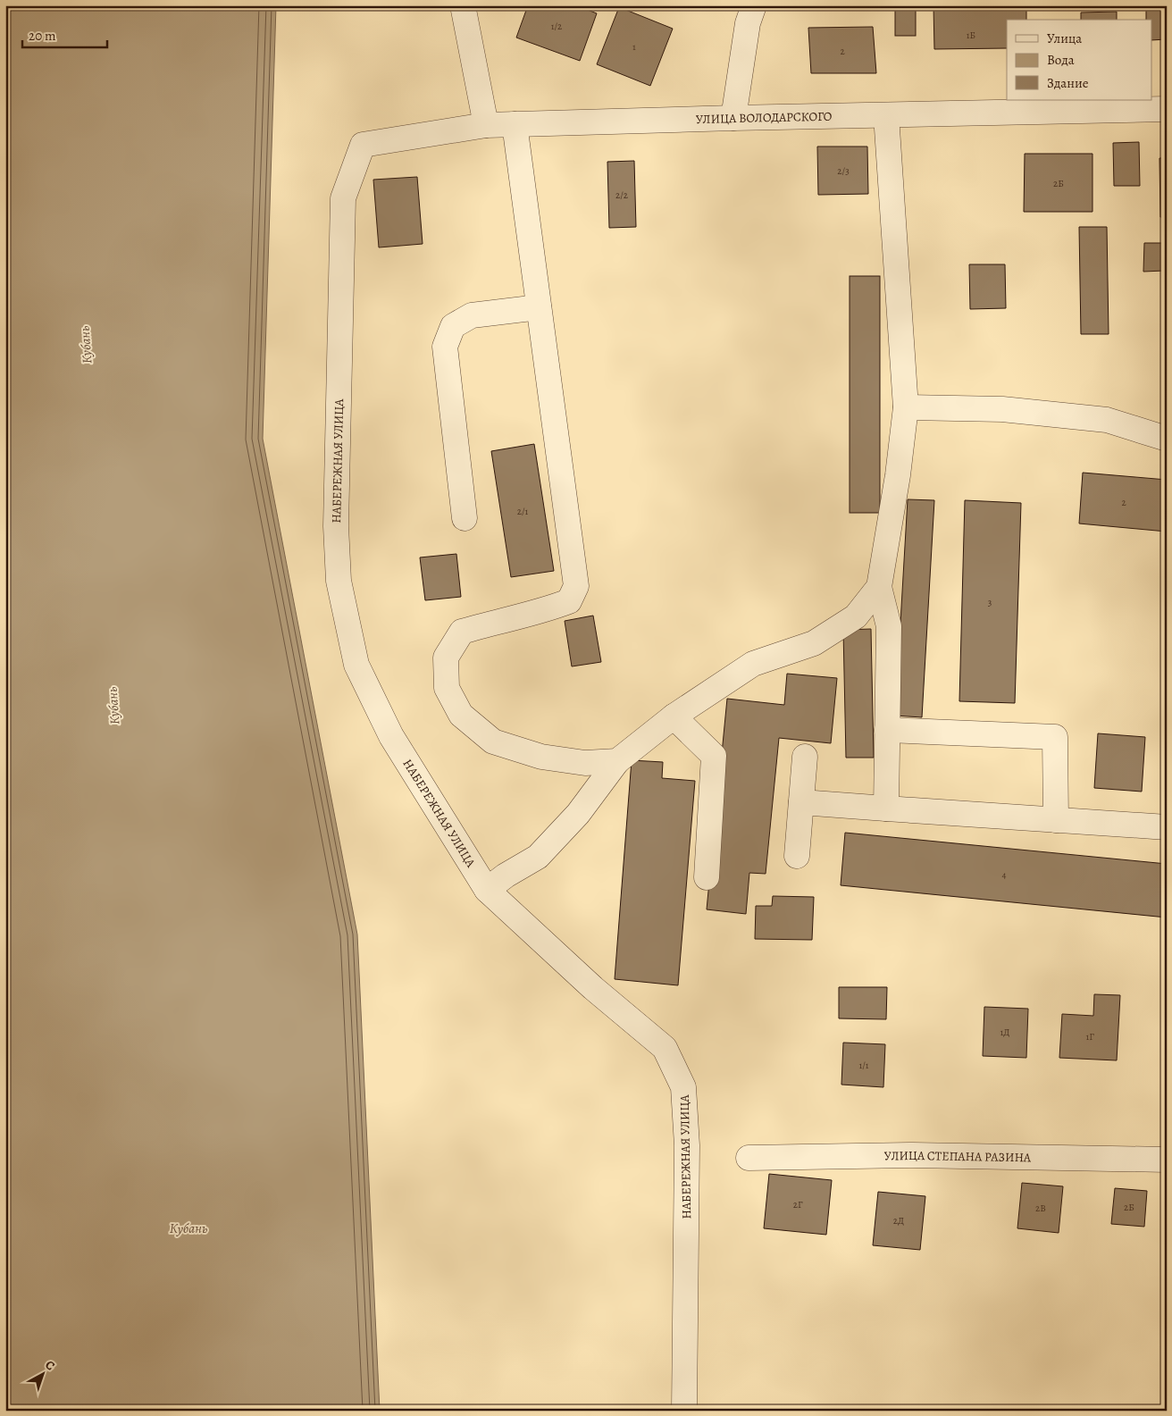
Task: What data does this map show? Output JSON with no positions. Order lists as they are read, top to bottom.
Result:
{
  "streets": {
    "street": ["УЛИЦА ВОЛОДАРСКОГО", "НАБЕРЕЖНАЯ УЛИЦА", "УЛИЦА СТЕПАНА РАЗИНА"]
  },
  "crossings": [
    ["УЛИЦА ВОЛОДАРСКОГО", "НАБЕРЕЖНАЯ УЛИЦА"]
  ],
  "water": ["Кубань"],
  "house_numbers": [
    "1/2",
    "1Б",
    "1",
    "2",
    "2/3",
    "2Б",
    "2/2",
    "2",
    "2/1",
    "3",
    "4",
    "1Д",
    "1Г",
    "1/1",
    "2Г",
    "2Б",
    "2В",
    "2Д"
  ],
  "legend": ["Улица", "Вода", "Здание"],
  "scale_bar": "20 m",
  "north": "top right"
}
